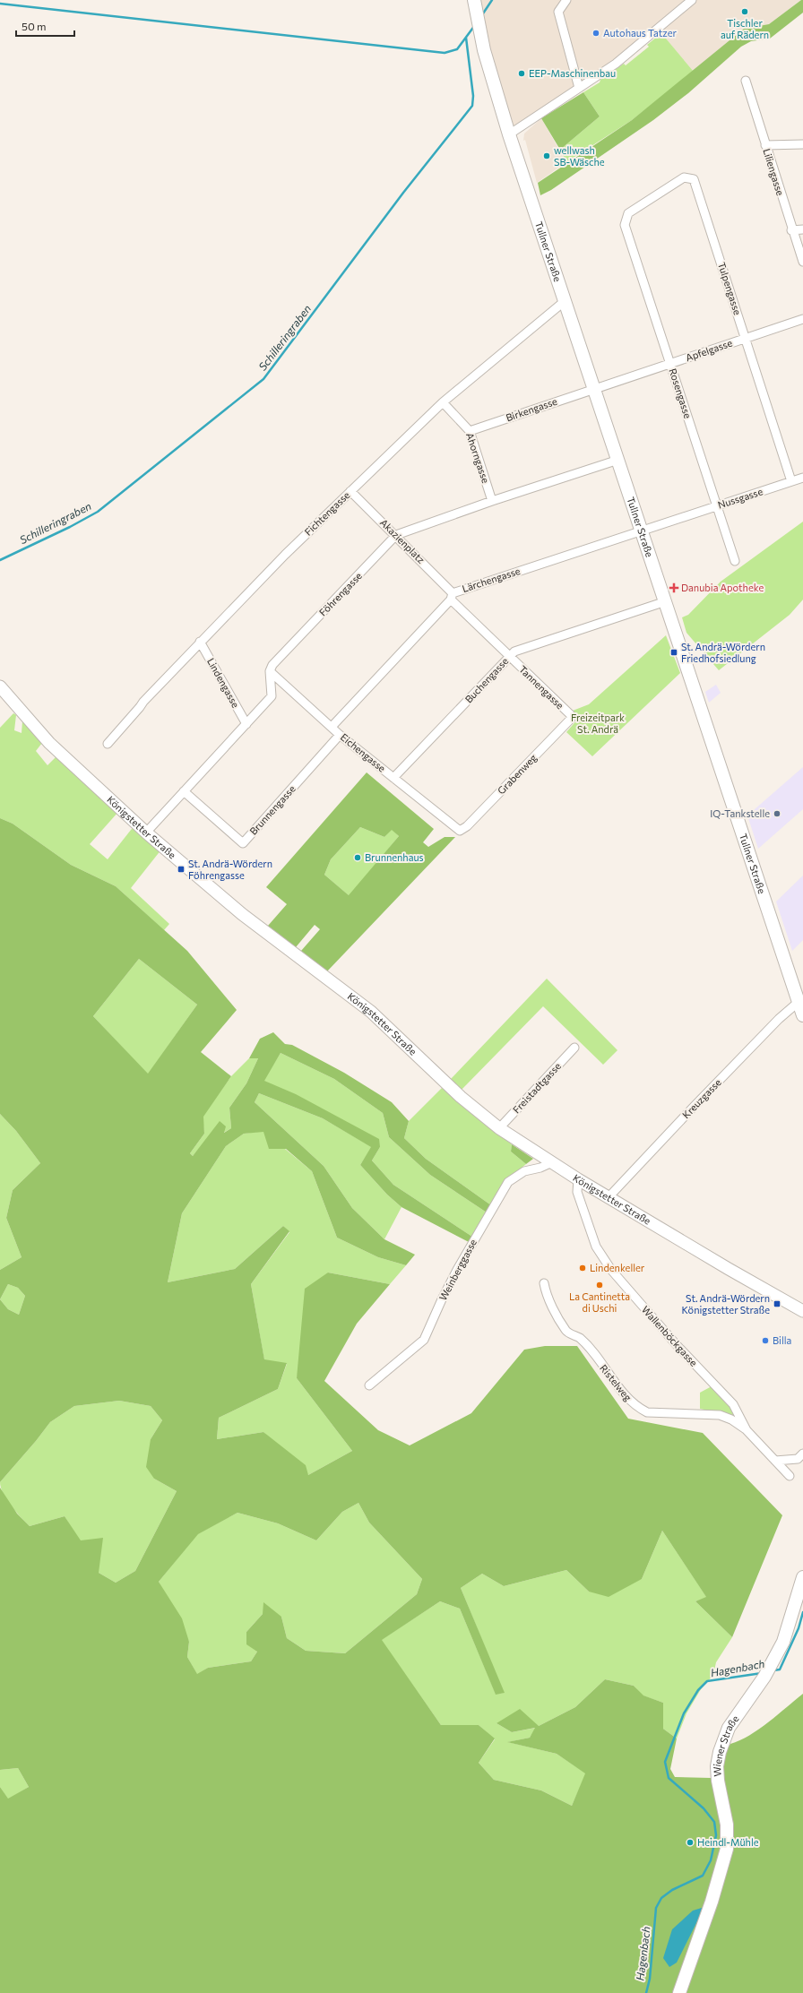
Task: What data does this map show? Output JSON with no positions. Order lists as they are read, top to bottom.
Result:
{
  "streets": {
    "main road": ["Tullner Straße", "Königstetter Straße", "Wiener Straße"],
    "street": [
      "Liliengasse",
      "Tulpengasse",
      "Apfelgasse",
      "Rosengasse",
      "Birkengasse",
      "Ahorngasse",
      "Nussgasse",
      "Fichtengasse",
      "Akazienplatz",
      "Lärchengasse",
      "Föhrengasse",
      "Buchengasse",
      "Lindengasse",
      "Tannengasse",
      "Eichengasse",
      "Grabenweg",
      "Brunnengasse",
      "Freistadtgasse",
      "Kreuzgasse",
      "Weinberggasse",
      "Wallenböckgasse",
      "Ristelweg"
    ]
  },
  "crossings": [
    ["Tullner Straße", "Apfelgasse"],
    ["Tullner Straße", "Birkengasse"],
    ["Tullner Straße", "Nussgasse"],
    ["Tullner Straße", "Fichtengasse"],
    ["Tullner Straße", "Lärchengasse"],
    ["Tullner Straße", "Föhrengasse"],
    ["Tullner Straße", "Buchengasse"],
    ["Tullner Straße", "Kreuzgasse"],
    ["Tulpengasse", "Apfelgasse"],
    ["Tulpengasse", "Rosengasse"],
    ["Tulpengasse", "Nussgasse"],
    ["Apfelgasse", "Rosengasse"],
    ["Apfelgasse", "Birkengasse"],
    ["Rosengasse", "Nussgasse"],
    ["Birkengasse", "Ahorngasse"],
    ["Ahorngasse", "Fichtengasse"],
    ["Ahorngasse", "Föhrengasse"],
    ["Nussgasse", "Lärchengasse"],
    ["Fichtengasse", "Akazienplatz"],
    ["Fichtengasse", "Lindengasse"],
    ["Akazienplatz", "Lärchengasse"],
    ["Akazienplatz", "Föhrengasse"],
    ["Akazienplatz", "Tannengasse"],
    ["Lärchengasse", "Tannengasse"],
    ["Lärchengasse", "Eichengasse"],
    ["Föhrengasse", "Eichengasse"],
    ["Buchengasse", "Tannengasse"],
    ["Buchengasse", "Eichengasse"],
    ["Tannengasse", "Grabenweg"],
    ["Eichengasse", "Grabenweg"],
    ["Eichengasse", "Brunnengasse"],
    ["Königstetter Straße", "Freistadtgasse"],
    ["Königstetter Straße", "Kreuzgasse"],
    ["Königstetter Straße", "Weinberggasse"],
    ["Königstetter Straße", "Wallenböckgasse"],
    ["Wallenböckgasse", "Ristelweg"]
  ],
  "water": ["Schilleringraben", "Hagenbach"],
  "parks": ["Freizeitpark St. Andrä"],
  "places": {
    "other": [
      "Tischler auf Rädern",
      "Autohaus Tatzer",
      "EEP-Maschinenbau",
      "wellwash SB-Wäsche",
      "IQ-Tankstelle",
      "Brunnenhaus",
      "Lindenkeller",
      "La Cantinetta di Uschi",
      "Billa",
      "Heindl-Mühle"
    ],
    "health": ["Danubia Apotheke"],
    "transit": ["St. Andrä-Wördern Friedhofsiedlung", "St. Andrä-Wördern Föhrengasse", "St. Andrä-Wördern Königstetter Straße"]
  },
  "scale_bar": "50 m"
}
